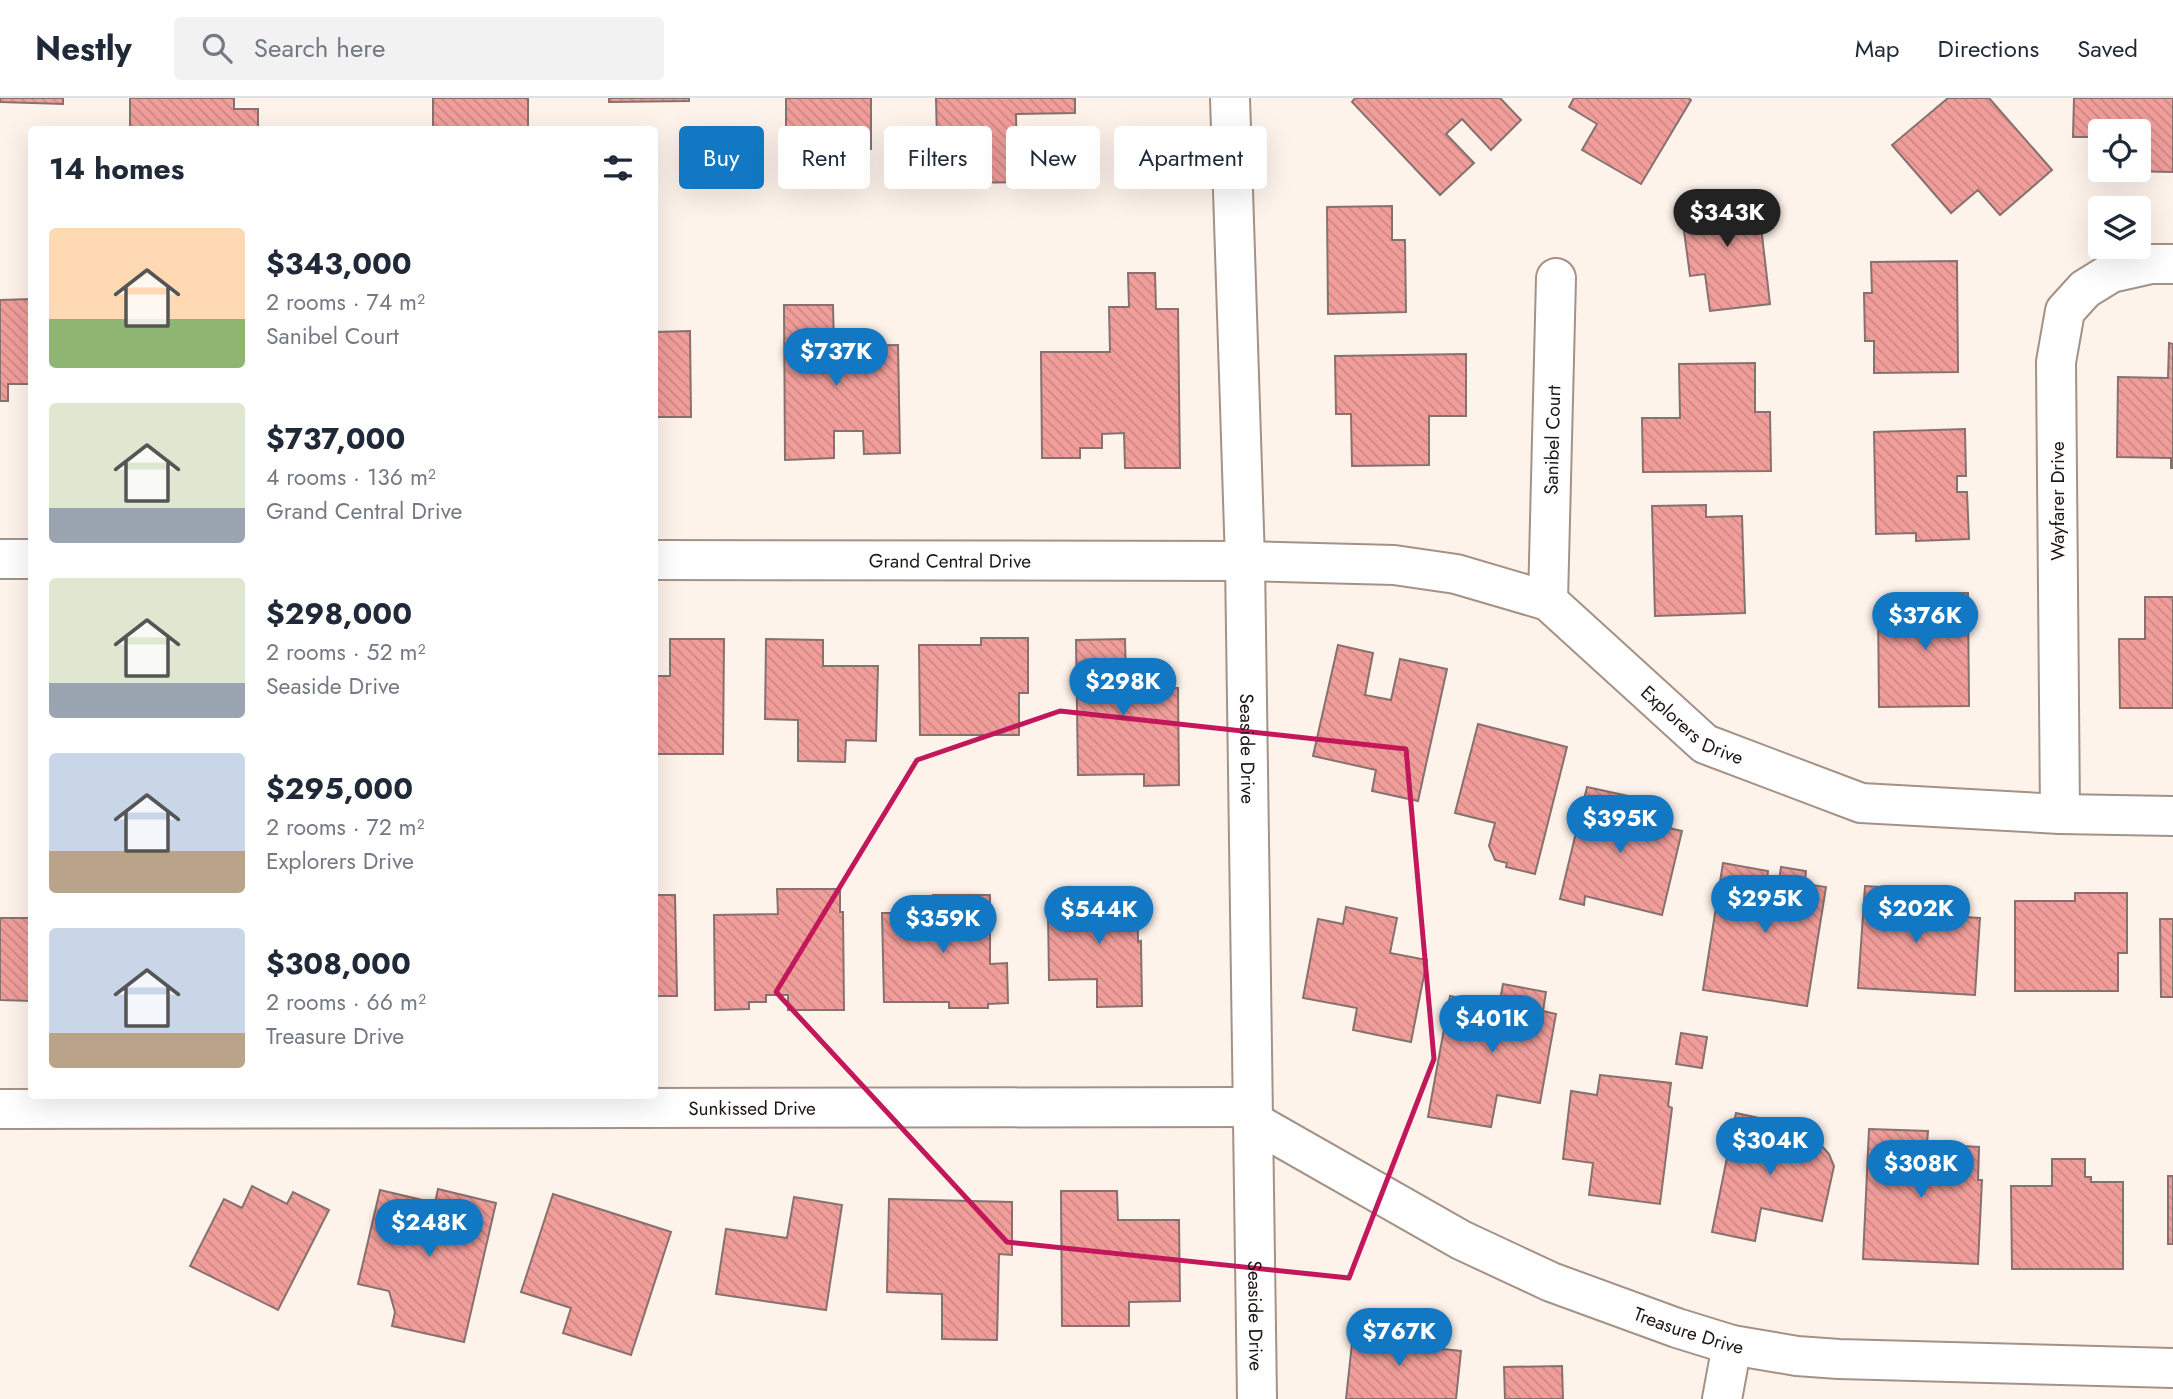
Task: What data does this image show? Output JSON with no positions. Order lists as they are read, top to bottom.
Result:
{
  "streets": {
    "street": [
      "Sanibel Court",
      "Wayfarer Drive",
      "Grand Central Drive",
      "Explorers Drive",
      "Seaside Drive",
      "Sunkissed Drive",
      "Treasure Drive"
    ]
  },
  "crossings": [
    ["Sanibel Court", "Explorers Drive"],
    ["Wayfarer Drive", "Explorers Drive"],
    ["Grand Central Drive", "Explorers Drive"],
    ["Grand Central Drive", "Seaside Drive"],
    ["Explorers Drive", "Seaside Drive"],
    ["Seaside Drive", "Sunkissed Drive"],
    ["Seaside Drive", "Treasure Drive"],
    ["Sunkissed Drive", "Treasure Drive"]
  ],
  "page": {
    "header": "Nestly",
    "search": "Search here",
    "nav": ["Map", "Directions", "Saved"],
    "chip": [
      "Buy",
      "Rent",
      "Filters",
      "New",
      "Apartment"
    ],
    "heading": "14 homes",
    "price": [
      "$343K",
      "$737K",
      "$376K",
      "$298K",
      "$395K",
      "$295K",
      "$202K",
      "$544K",
      "$359K",
      "$401K",
      "$304K",
      "$308K",
      "$248K",
      "$767K"
    ],
    "list": [
      {
        "name": "$343,000",
        "note": "2 rooms · 74 m² · Sanibel Court"
      },
      {
        "name": "$737,000",
        "note": "4 rooms · 136 m² · Grand Central Drive"
      },
      {
        "name": "$298,000",
        "note": "2 rooms · 52 m² · Seaside Drive"
      },
      {
        "name": "$295,000",
        "note": "2 rooms · 72 m² · Explorers Drive"
      },
      {
        "name": "$308,000",
        "note": "2 rooms · 66 m² · Treasure Drive"
      }
    ]
  }
}
